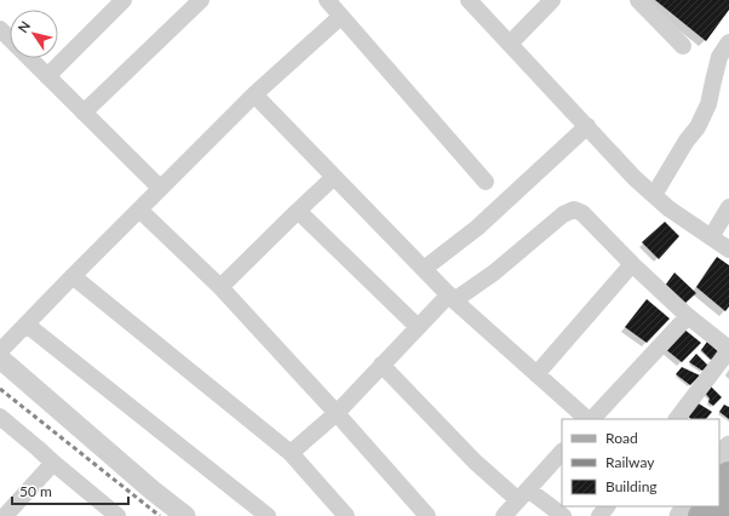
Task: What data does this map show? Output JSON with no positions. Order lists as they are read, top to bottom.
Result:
{
  "legend": ["Road", "Railway", "Building"],
  "scale_bar": "50 m",
  "north": "top left"
}
